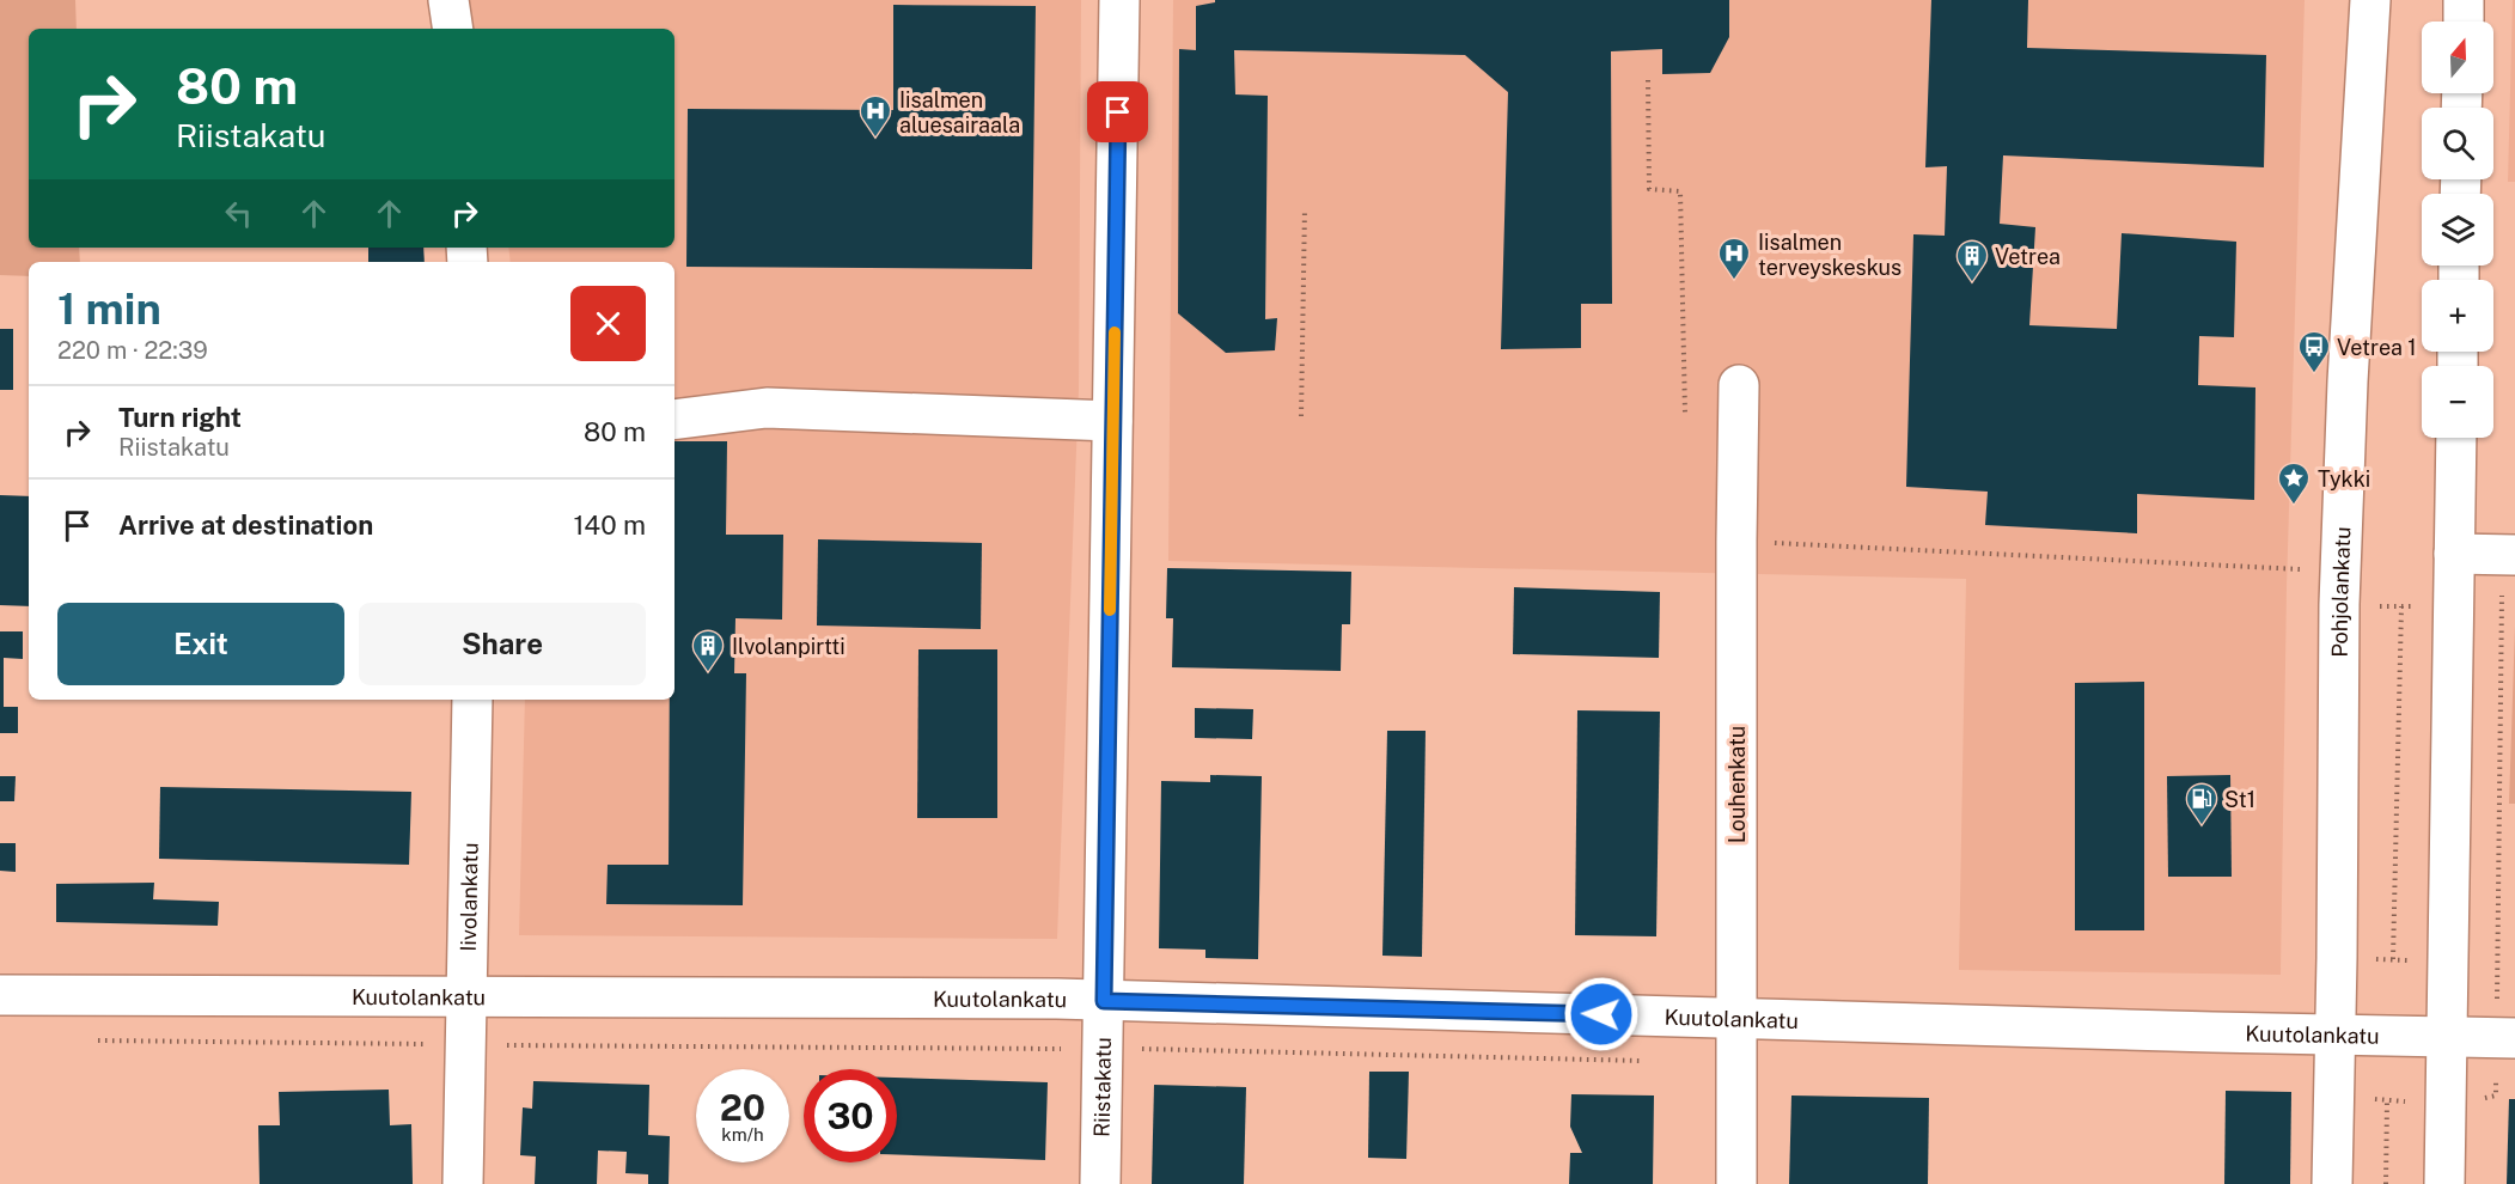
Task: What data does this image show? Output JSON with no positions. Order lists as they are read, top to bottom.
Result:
{
  "streets": {
    "street": [
      "Pohjolankatu",
      "Louhenkatu",
      "Iivolankatu",
      "Kuutolankatu",
      "Riistakatu"
    ]
  },
  "crossings": [
    ["Pohjolankatu", "Kuutolankatu"],
    ["Louhenkatu", "Kuutolankatu"],
    ["Iivolankatu", "Kuutolankatu"],
    ["Kuutolankatu", "Riistakatu"]
  ],
  "places": {
    "hospital": ["Iisalmen aluesairaala", "Iisalmen terveyskeskus"],
    "building": ["Vetrea", "Ilvolanpirtti"],
    "bus stop": ["Vetrea 1"],
    "place": ["Tykki"],
    "fuel station": ["St1"]
  },
  "north": "top",
  "page": {
    "map_buttons": ["+", "−"],
    "turn": ["80 m", "Riistakatu"],
    "heading": ["1 min", "220 m · 22:39"],
    "list": [
      {
        "name": "Turn right",
        "note": "Riistakatu",
        "value": "80 m"
      },
      {
        "name": "Arrive at destination",
        "value": "140 m"
      }
    ],
    "buttons": ["Exit", "Share"],
    "speed": "20 km/h",
    "limit": "30"
  }
}
